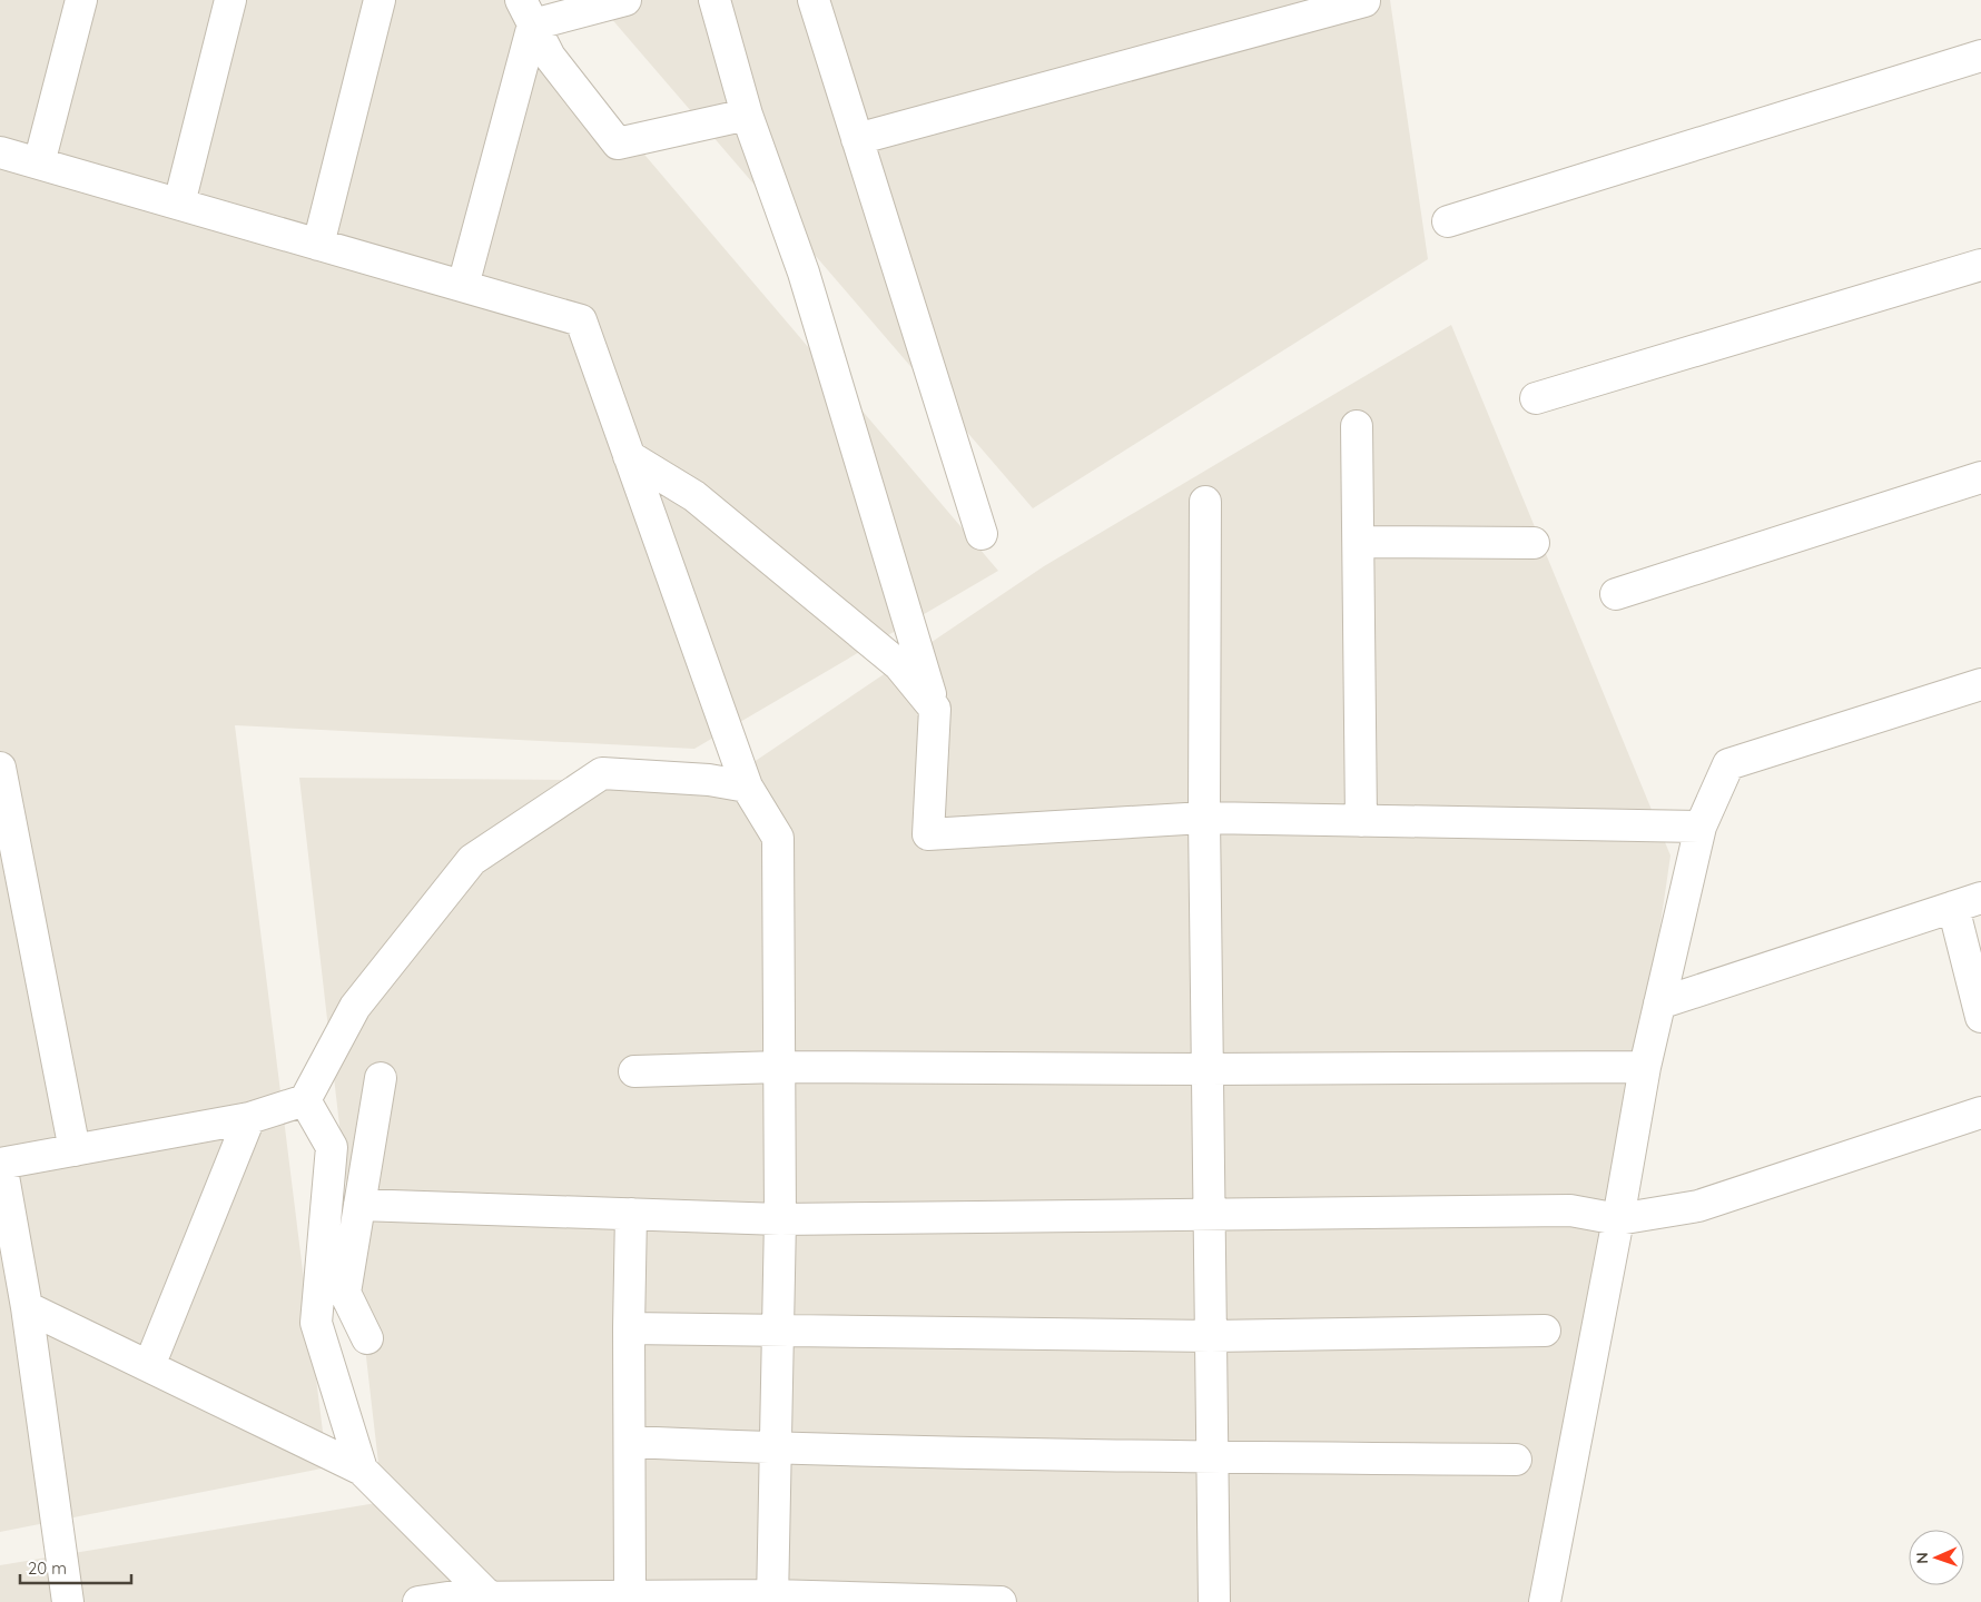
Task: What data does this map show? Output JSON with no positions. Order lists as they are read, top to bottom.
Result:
{
  "scale_bar": "20 m",
  "north": "left"
}
